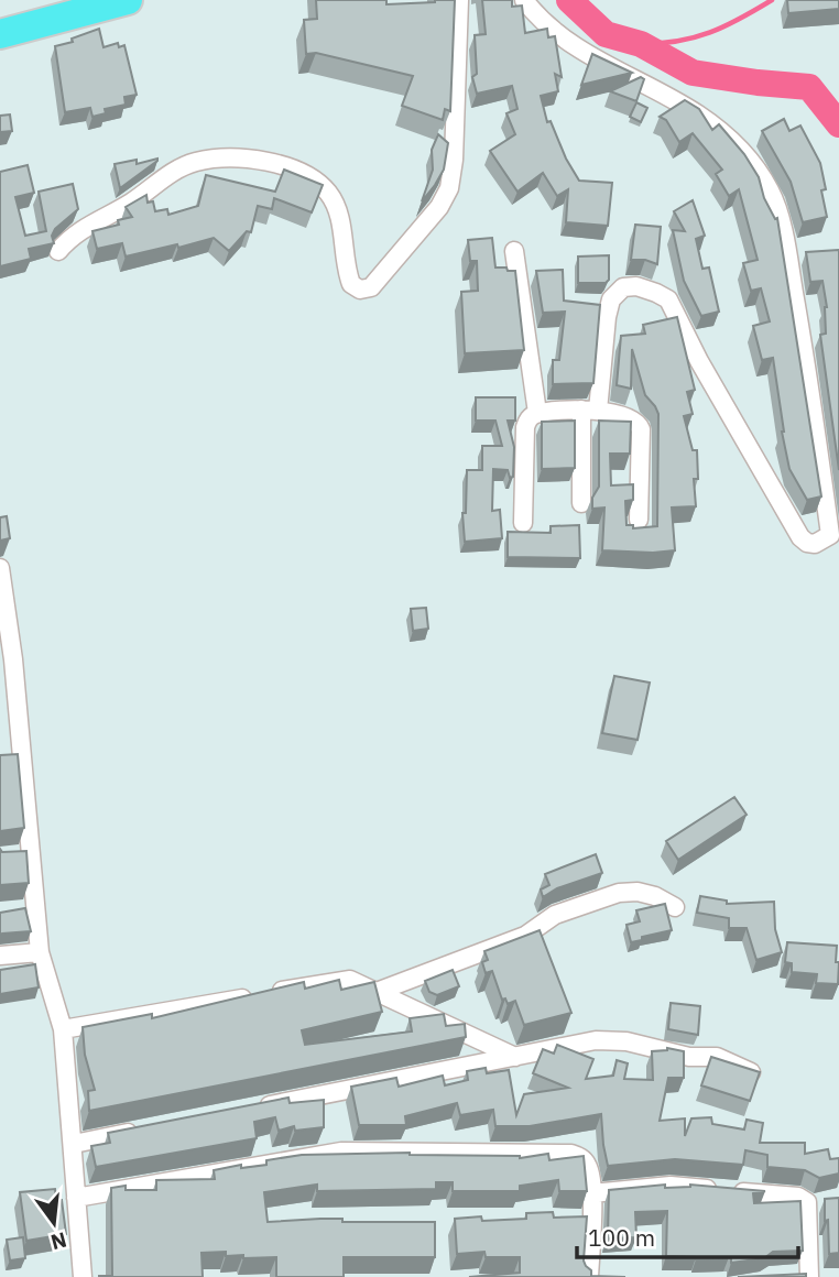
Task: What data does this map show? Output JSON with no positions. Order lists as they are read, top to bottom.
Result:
{
  "scale_bar": "100 m",
  "north": "bottom"
}
